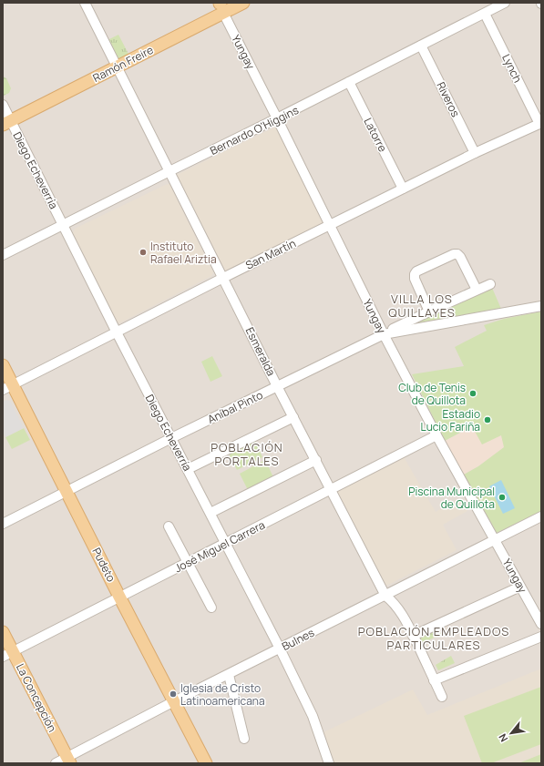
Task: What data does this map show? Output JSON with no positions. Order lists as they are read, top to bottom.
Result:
{
  "streets": {
    "main road": ["Ramón Freire", "Pudeto", "La Concepción"],
    "street": [
      "Yungay",
      "Lynch",
      "Riveros",
      "Bernardo O'Higgins",
      "Latorre",
      "Diego Echeverría",
      "San Martín",
      "Esmeralda",
      "Aníbal Pinto",
      "José Miguel Carrera",
      "Bulnes"
    ]
  },
  "crossings": [
    ["Yungay", "Ramón Freire"],
    ["Yungay", "Bernardo O'Higgins"],
    ["Yungay", "San Martín"],
    ["Yungay", "Aníbal Pinto"],
    ["Yungay", "José Miguel Carrera"],
    ["Yungay", "Bulnes"],
    ["Ramón Freire", "Diego Echeverría"],
    ["Ramón Freire", "Esmeralda"],
    ["Lynch", "Bernardo O'Higgins"],
    ["Lynch", "San Martín"],
    ["Riveros", "Bernardo O'Higgins"],
    ["Riveros", "San Martín"],
    ["Bernardo O'Higgins", "Latorre"],
    ["Bernardo O'Higgins", "Diego Echeverría"],
    ["Bernardo O'Higgins", "Esmeralda"],
    ["Latorre", "San Martín"],
    ["Diego Echeverría", "San Martín"],
    ["Diego Echeverría", "Aníbal Pinto"],
    ["Diego Echeverría", "José Miguel Carrera"],
    ["Diego Echeverría", "Bulnes"],
    ["San Martín", "Esmeralda"],
    ["San Martín", "Pudeto"],
    ["Esmeralda", "Aníbal Pinto"],
    ["Esmeralda", "José Miguel Carrera"],
    ["Esmeralda", "Bulnes"],
    ["Aníbal Pinto", "Pudeto"],
    ["José Miguel Carrera", "Pudeto"],
    ["José Miguel Carrera", "La Concepción"],
    ["Pudeto", "Bulnes"],
    ["Bulnes", "La Concepción"]
  ],
  "districts": ["VILLA LOS QUILLAYES", "POBLACIÓN PORTALES", "POBLACIÓN EMPLEADOS PARTICULARES"],
  "places": [
    "Instituto Rafael Ariztia",
    "Club de Tenis de Quillota",
    "Estadio Lucio Fariña",
    "Piscina Municipal de Quillota",
    "Iglesia de Cristo Latinoamericana"
  ],
  "north": "bottom left"
}
